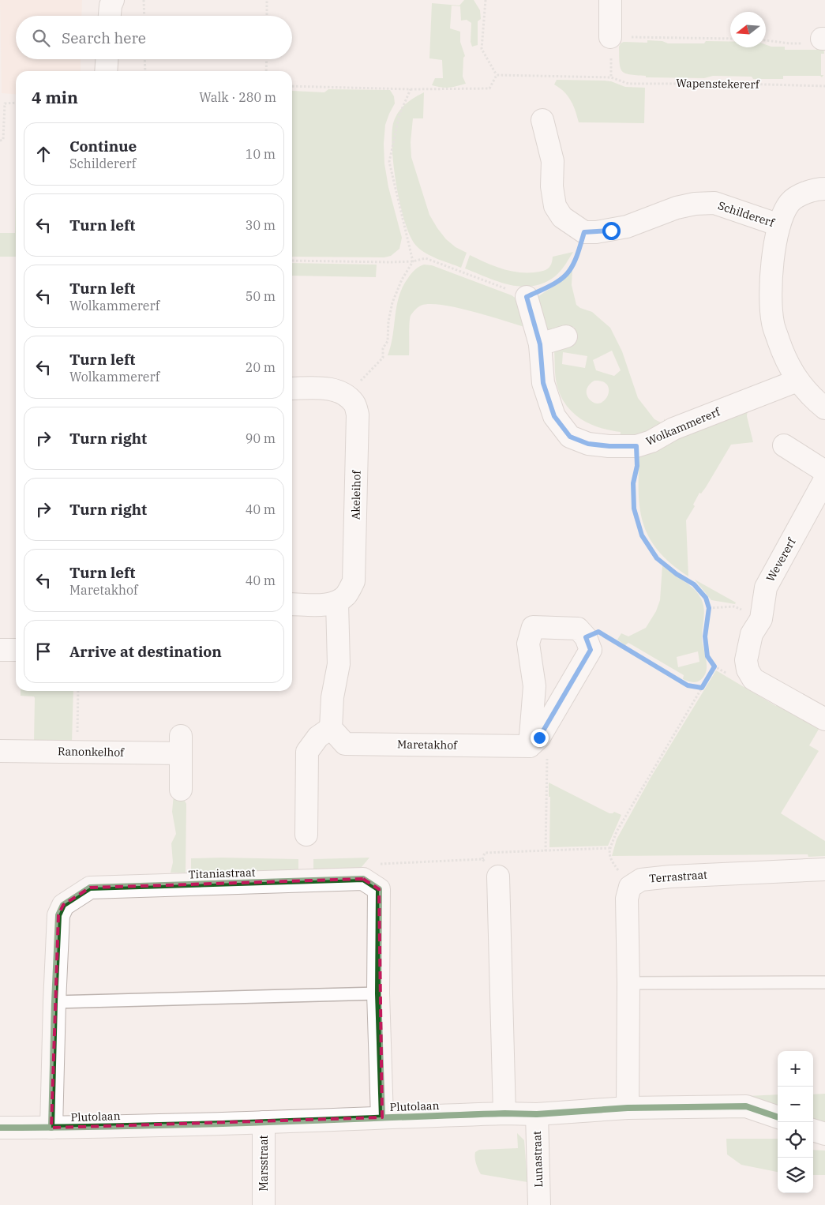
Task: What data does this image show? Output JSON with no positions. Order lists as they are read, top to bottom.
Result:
{
  "streets": {
    "street": [
      "Schildererf",
      "Wolkammererf",
      "Akeleihof",
      "Wevererf",
      "Maretakhof",
      "Ranonkelhof",
      "Titaniastraat",
      "Terrastraat",
      "Plutolaan",
      "Lunastraat",
      "Marsstraat"
    ],
    "path": ["Wapenstekererf"]
  },
  "crossings": [
    ["Titaniastraat", "Plutolaan"],
    ["Plutolaan", "Lunastraat"],
    ["Plutolaan", "Marsstraat"]
  ],
  "north": "left",
  "page": {
    "search": "Search here",
    "heading": ["4 min", "Walk · 280 m"],
    "list": [
      ["Continue", "Schildererf", "10 m"],
      ["Turn left", "30 m"],
      ["Turn left", "Wolkammererf", "50 m"],
      ["Turn left", "Wolkammererf", "20 m"],
      ["Turn right", "90 m"],
      ["Turn right", "40 m"],
      ["Turn left", "Maretakhof", "40 m"],
      "Arrive at destination"
    ],
    "map_buttons": ["+", "−"]
  }
}
